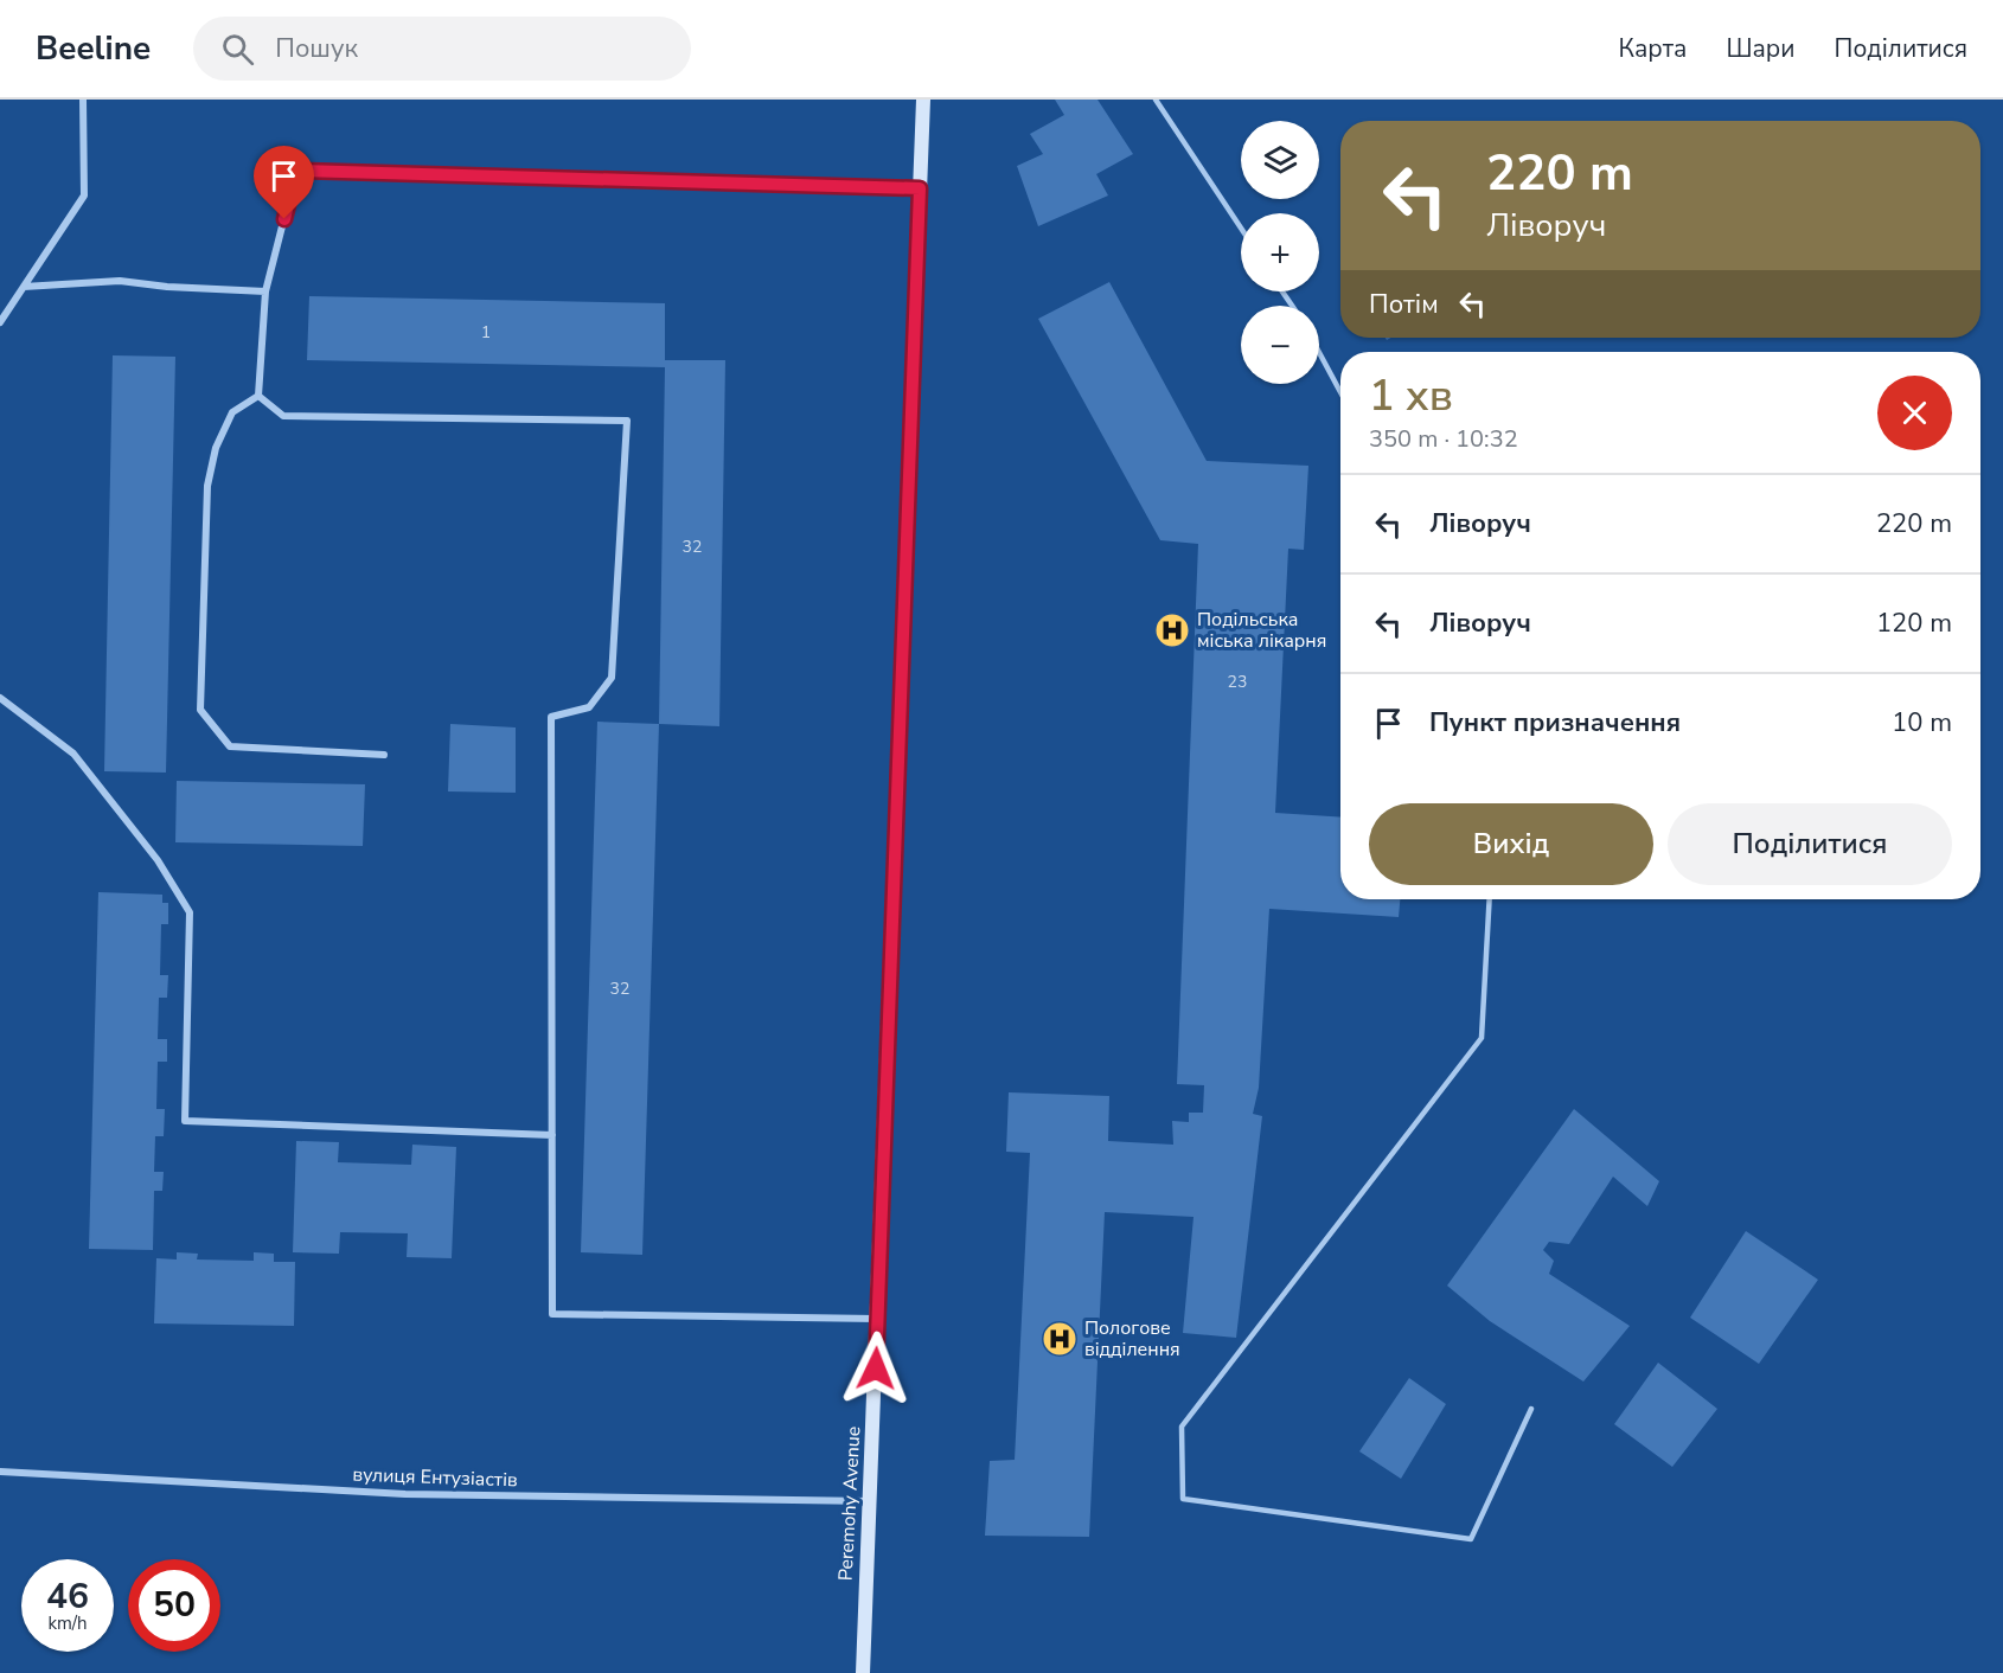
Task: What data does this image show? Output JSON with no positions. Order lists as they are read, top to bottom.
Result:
{
  "streets": {
    "main road": ["Peremohy Avenue"],
    "street": ["вулиця Ентузіастів"]
  },
  "crossings": [
    ["вулиця Ентузіастів", "Peremohy Avenue"]
  ],
  "places": {
    "hospital": ["Подільська міська лікарня", "Пологове відділення"]
  },
  "house_numbers": [
    "1",
    "32",
    "23",
    "32"
  ],
  "page": {
    "header": "Beeline",
    "search": "Пошук",
    "nav": ["Карта", "Шари", "Поділитися"],
    "map_buttons": ["+", "−"],
    "turn": ["220 m", "Ліворуч"],
    "then": "Потім",
    "heading": ["1 хв", "350 m · 10:32"],
    "list": [
      {
        "name": "Ліворуч",
        "value": "220 m"
      },
      {
        "name": "Ліворуч",
        "value": "120 m"
      },
      {
        "name": "Пункт призначення",
        "value": "10 m"
      }
    ],
    "buttons": ["Вихід", "Поділитися"],
    "speed": "46 km/h",
    "limit": "50"
  }
}
